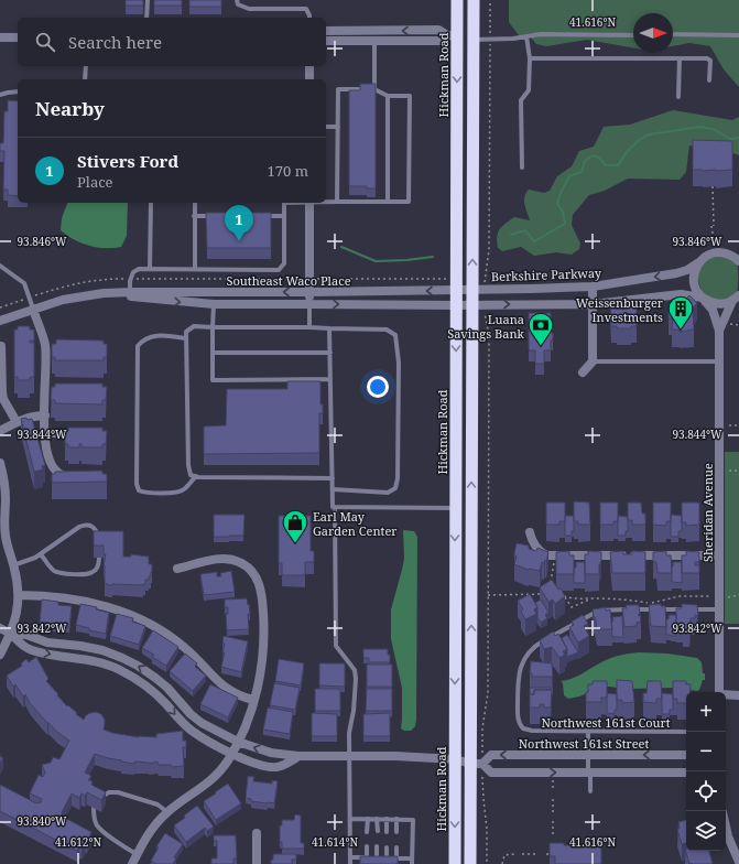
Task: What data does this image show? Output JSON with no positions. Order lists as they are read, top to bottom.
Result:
{
  "streets": {
    "highway": ["Hickman Road"],
    "street": [
      "Berkshire Parkway",
      "Southeast Waco Place",
      "Sheridan Avenue",
      "Northwest 161st Street"
    ],
    "lane": ["Northwest 161st Court"]
  },
  "crossings": [
    ["Hickman Road", "Berkshire Parkway"],
    ["Hickman Road", "Southeast Waco Place"],
    ["Hickman Road", "Northwest 161st Street"],
    ["Berkshire Parkway", "Southeast Waco Place"],
    ["Berkshire Parkway", "Sheridan Avenue"],
    ["Sheridan Avenue", "Northwest 161st Court"]
  ],
  "places": {
    "building": ["Weissenburger Investments"],
    "bank": ["Luana Savings Bank"],
    "shop": ["Earl May Garden Center"]
  },
  "north": "right",
  "page": {
    "search": "Search here",
    "heading": "Nearby",
    "list": [
      {
        "mark": "1",
        "name": "Stivers Ford",
        "note": "Place",
        "value": "170 m"
      }
    ],
    "pins": "1",
    "map_buttons": ["+", "−"]
  },
  "coordinates": [
    "41.616°N",
    "93.846°W",
    "93.844°W",
    "93.842°W",
    "93.840°W",
    "41.612°N",
    "41.614°N"
  ]
}
